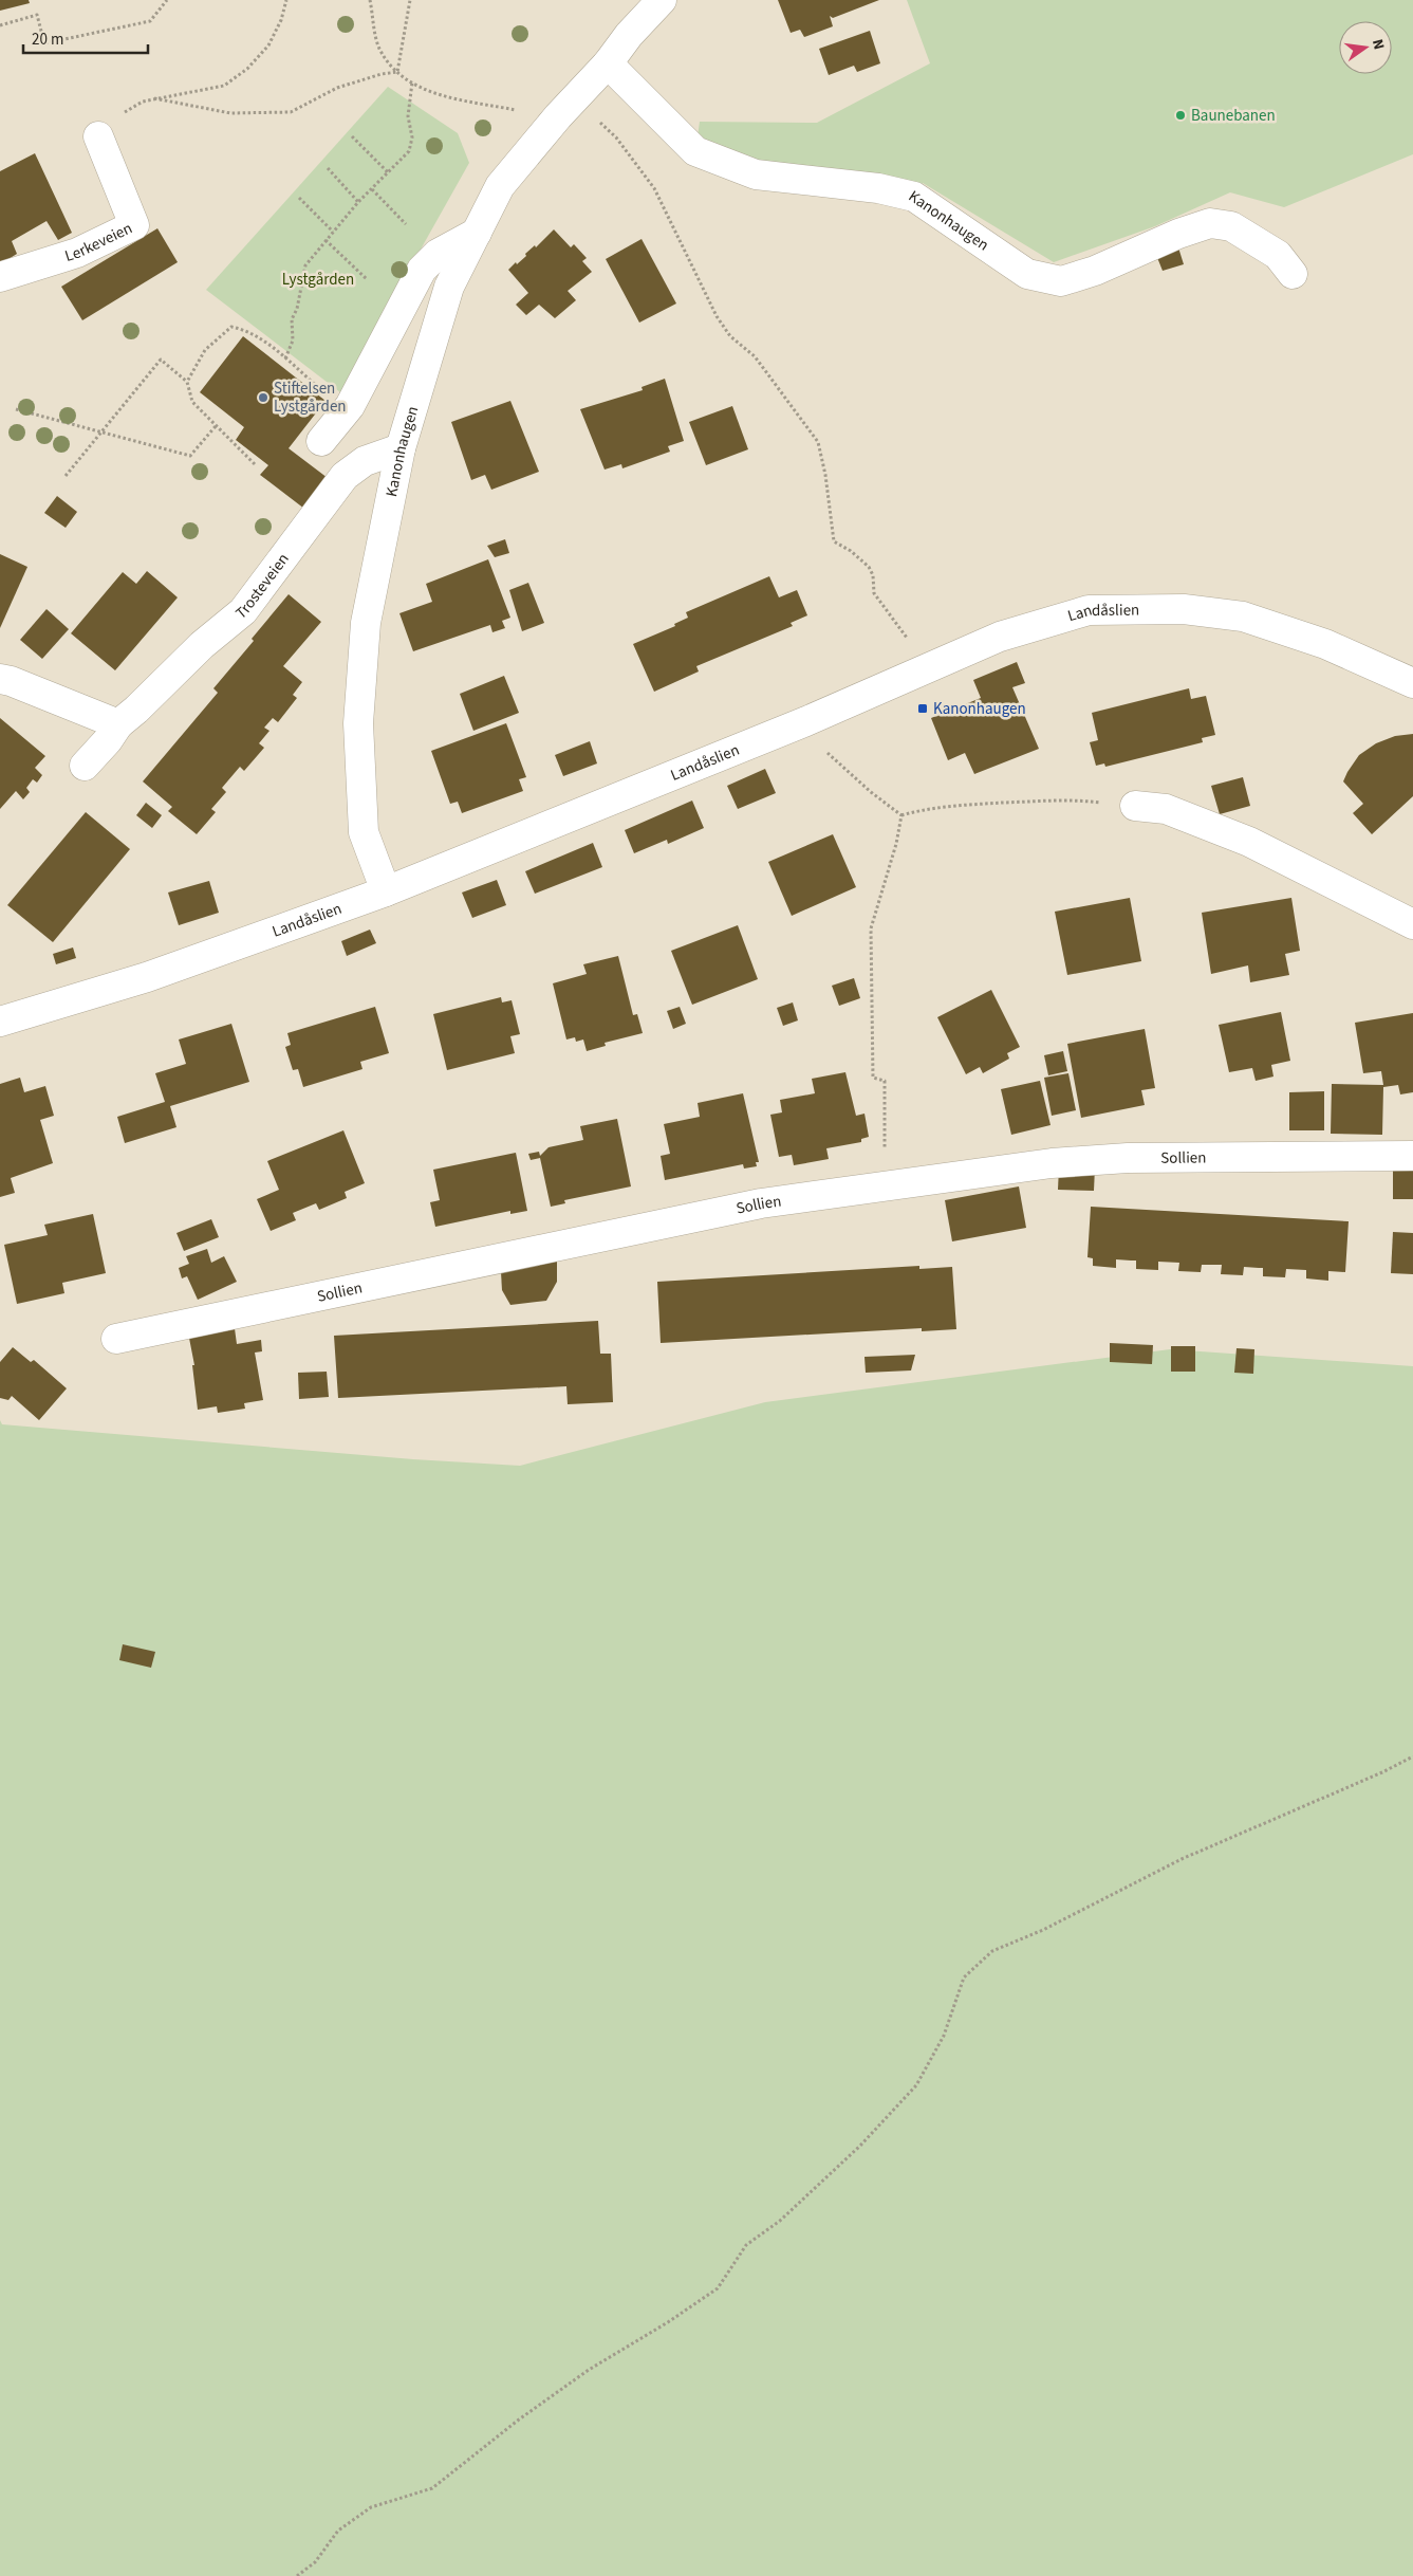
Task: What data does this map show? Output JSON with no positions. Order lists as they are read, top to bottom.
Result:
{
  "streets": {
    "street": [
      "Kanonhaugen",
      "Lerkeveien",
      "Trosteveien",
      "Landåslien",
      "Sollien"
    ]
  },
  "crossings": [
    ["Kanonhaugen", "Trosteveien"],
    ["Kanonhaugen", "Landåslien"]
  ],
  "parks": ["Lystgården"],
  "places": {
    "other": ["Baunebanen", "Stiftelsen Lystgården"],
    "transit": ["Kanonhaugen"]
  },
  "scale_bar": "20 m",
  "north": "right"
}
